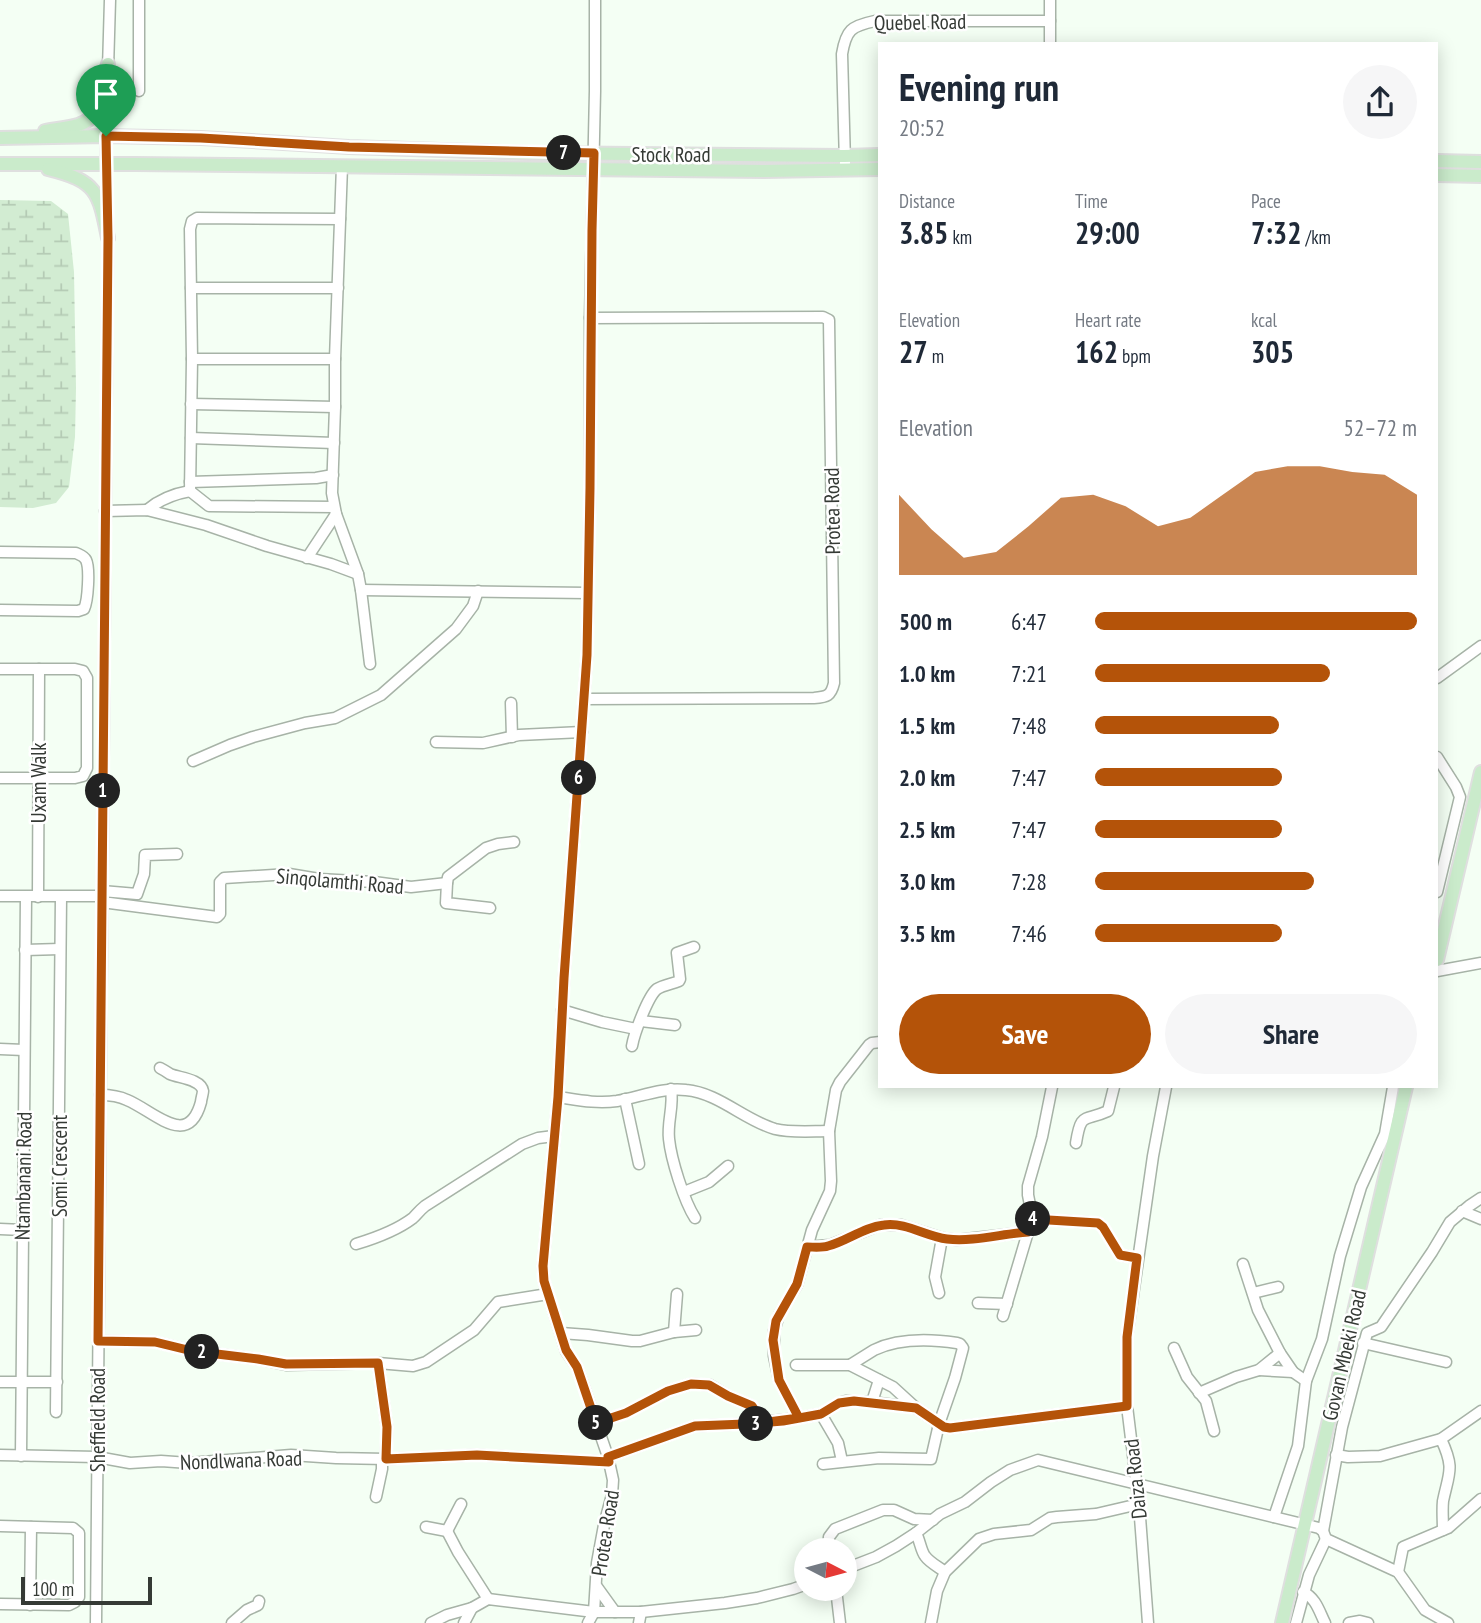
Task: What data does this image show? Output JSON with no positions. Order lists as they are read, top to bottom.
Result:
{
  "streets": {
    "main road": ["Stock Road", "Govan Mbeki Road"],
    "street": [
      "Quebel Road",
      "Protea Road",
      "Uxam Walk",
      "Sinqolamthi Road",
      "Somi Crescent",
      "Ntambanani Road",
      "Sheffield Road",
      "Nondlwana Road",
      "Daiza Road"
    ]
  },
  "crossings": [
    ["Quebel Road", "Stock Road"],
    ["Stock Road", "Protea Road"],
    ["Stock Road", "Sheffield Road"],
    ["Protea Road", "Nondlwana Road"],
    ["Uxam Walk", "Sinqolamthi Road"],
    ["Sinqolamthi Road", "Somi Crescent"],
    ["Sinqolamthi Road", "Ntambanani Road"],
    ["Sinqolamthi Road", "Sheffield Road"],
    ["Ntambanani Road", "Nondlwana Road"],
    ["Sheffield Road", "Nondlwana Road"]
  ],
  "scale_bar": "100 m",
  "north": "right",
  "page": {
    "heading": ["Evening run", "20:52"],
    "pins": [
      "7",
      "6",
      "1",
      "4",
      "2",
      "5",
      "3"
    ],
    "stats": [
      ["Distance", "3.85 km"],
      ["Time", "29:00"],
      ["Pace", "7:32 /km"],
      ["Elevation", "27 m"],
      ["Heart rate", "162 bpm"],
      ["kcal", "305"]
    ],
    "chart": ["Elevation", "52–72 m"],
    "list": [
      {
        "name": "500 m",
        "note": "6:47"
      },
      {
        "name": "1.0 km",
        "note": "7:21"
      },
      {
        "name": "1.5 km",
        "note": "7:48"
      },
      {
        "name": "2.0 km",
        "note": "7:47"
      },
      {
        "name": "2.5 km",
        "note": "7:47"
      },
      {
        "name": "3.0 km",
        "note": "7:28"
      },
      {
        "name": "3.5 km",
        "note": "7:46"
      }
    ],
    "buttons": ["Save", "Share"],
    "scale": "100 m"
  }
}
